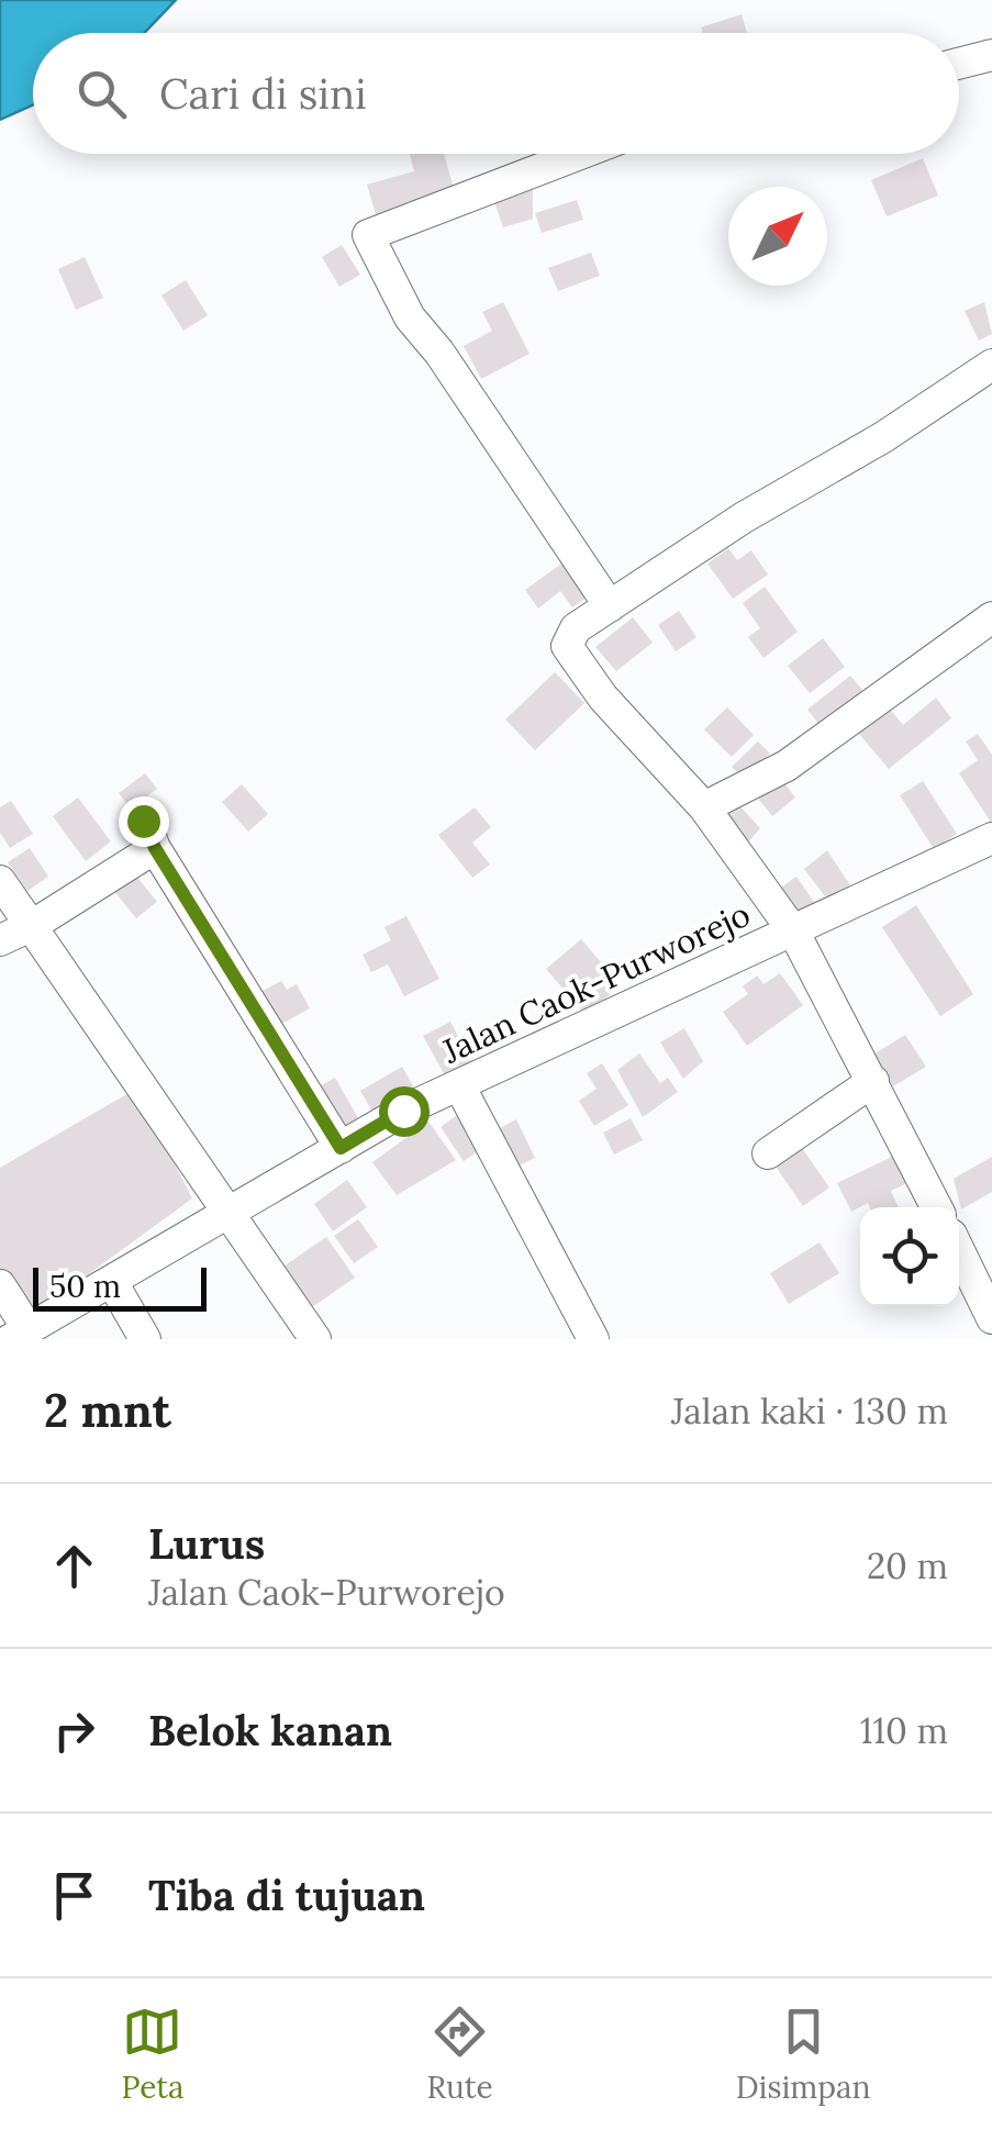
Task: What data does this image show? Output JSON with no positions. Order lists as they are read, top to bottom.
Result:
{
  "streets": {
    "street": ["Jalan Caok-Purworejo"]
  },
  "scale_bar": "50 m",
  "north": "top right",
  "page": {
    "search": "Cari di sini",
    "scale": "50 m",
    "heading": ["2 mnt", "Jalan kaki · 130 m"],
    "list": [
      ["Lurus", "Jalan Caok-Purworejo", "20 m"],
      ["Belok kanan", "110 m"],
      "Tiba di tujuan"
    ],
    "nav": ["Peta", "Rute", "Disimpan"]
  }
}
